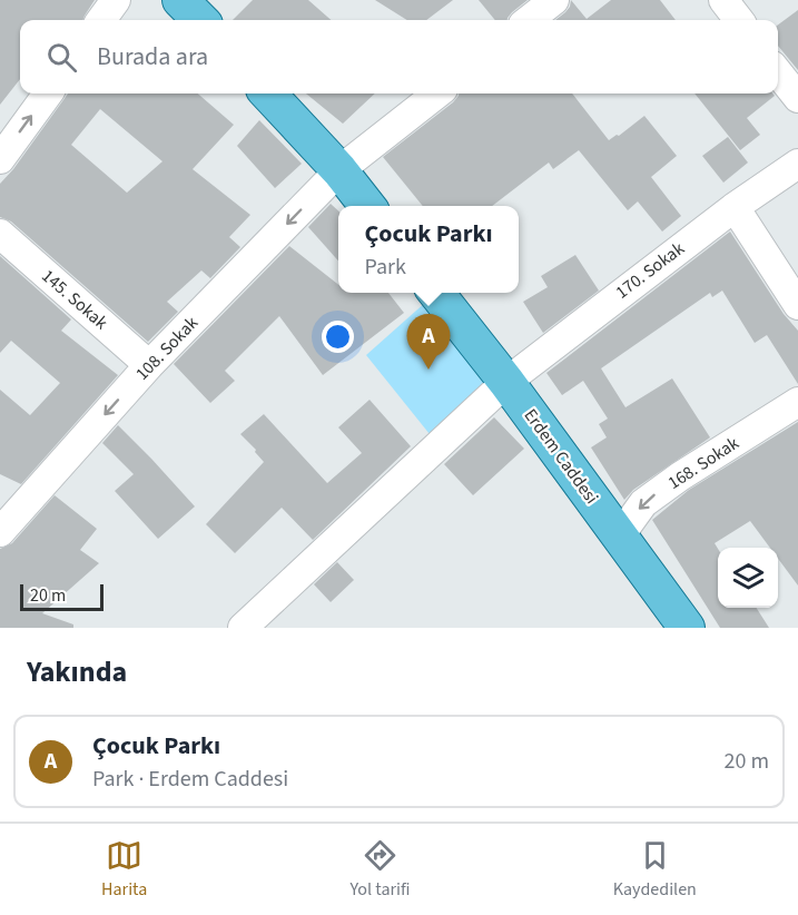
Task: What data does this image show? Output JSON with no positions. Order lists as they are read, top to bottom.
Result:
{
  "streets": {
    "main road": ["Erdem Caddesi"],
    "street": [
      "170. Sokak",
      "145. Sokak",
      "108. Sokak",
      "168. Sokak"
    ]
  },
  "crossings": [
    ["170. Sokak", "Erdem Caddesi"],
    ["145. Sokak", "108. Sokak"],
    ["Erdem Caddesi", "168. Sokak"]
  ],
  "one_way": ["108. Sokak", "168. Sokak"],
  "scale_bar": "20 m",
  "page": {
    "search": "Burada ara",
    "popup": ["Çocuk Parkı", "Park"],
    "pins": "A",
    "scale": "20 m",
    "heading": "Yakında",
    "list": [
      {
        "mark": "A",
        "name": "Çocuk Parkı",
        "note": "Park · Erdem Caddesi",
        "value": "20 m"
      }
    ],
    "nav": ["Harita", "Yol tarifi", "Kaydedilen"]
  }
}
